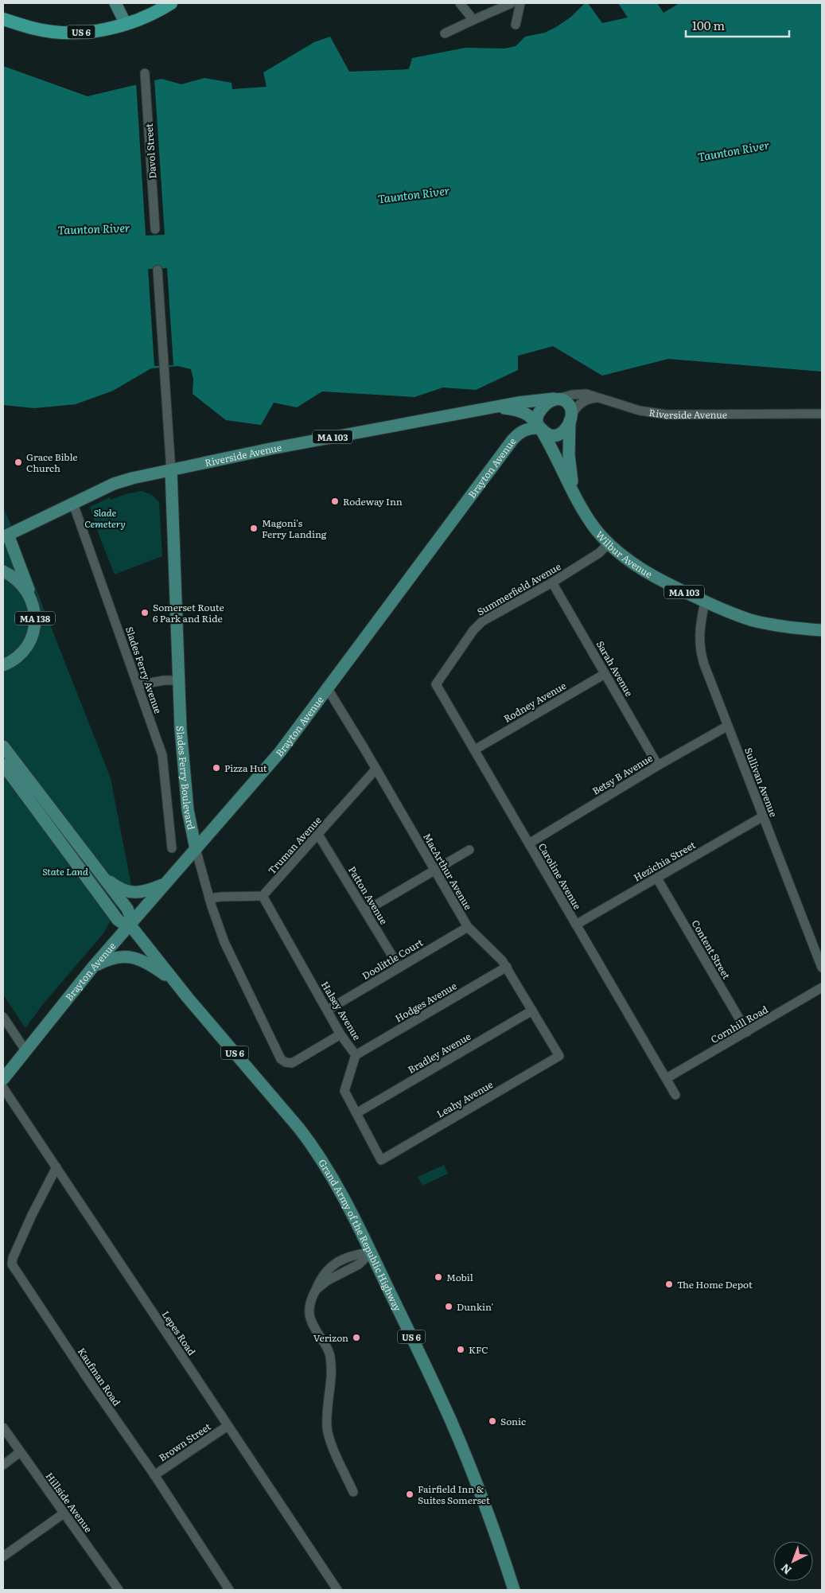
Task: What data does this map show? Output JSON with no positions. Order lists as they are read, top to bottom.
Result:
{
  "streets": {
    "highway": ["US 6"],
    "main road": [
      "Riverside Avenue",
      "MA 103",
      "Brayton Avenue",
      "Wilbur Avenue",
      "MA 138",
      "Slades Ferry Boulevard",
      "Grand Army of the Republic Highway"
    ],
    "street": [
      "Davol Street",
      "Summerfield Avenue",
      "Sarah Avenue",
      "Slades Ferry Avenue",
      "Rodney Avenue",
      "Betsy B Avenue",
      "Sullivan Avenue",
      "Truman Avenue",
      "Hezichia Street",
      "MacArthur Avenue",
      "Caroline Avenue",
      "Patton Avenue",
      "Content Street",
      "Doolittle Court",
      "Hodges Avenue",
      "Halsey Avenue",
      "Cornhill Road",
      "Bradley Avenue",
      "Leahy Avenue",
      "Lepes Road",
      "Kaufman Road",
      "Brown Street",
      "Hillside Avenue"
    ]
  },
  "crossings": [
    ["US 6", "Brayton Avenue"],
    ["US 6", "Grand Army of the Republic Highway"],
    ["Riverside Avenue", "Brayton Avenue"],
    ["Riverside Avenue", "Wilbur Avenue"],
    ["Riverside Avenue", "Slades Ferry Avenue"],
    ["Riverside Avenue", "Slades Ferry Boulevard"],
    ["Brayton Avenue", "Wilbur Avenue"],
    ["Brayton Avenue", "Slades Ferry Boulevard"],
    ["Brayton Avenue", "MacArthur Avenue"],
    ["Brayton Avenue", "Grand Army of the Republic Highway"],
    ["Wilbur Avenue", "Summerfield Avenue"],
    ["Wilbur Avenue", "Sullivan Avenue"],
    ["Summerfield Avenue", "Sarah Avenue"],
    ["Summerfield Avenue", "Caroline Avenue"],
    ["Sarah Avenue", "Rodney Avenue"],
    ["Sarah Avenue", "Betsy B Avenue"],
    ["Rodney Avenue", "Caroline Avenue"],
    ["Betsy B Avenue", "Sullivan Avenue"],
    ["Betsy B Avenue", "Caroline Avenue"],
    ["Slades Ferry Boulevard", "Halsey Avenue"],
    ["Sullivan Avenue", "Hezichia Street"],
    ["Truman Avenue", "MacArthur Avenue"],
    ["Truman Avenue", "Patton Avenue"],
    ["Truman Avenue", "Halsey Avenue"],
    ["Hezichia Street", "Caroline Avenue"],
    ["Hezichia Street", "Content Street"],
    ["MacArthur Avenue", "Doolittle Court"],
    ["MacArthur Avenue", "Hodges Avenue"],
    ["MacArthur Avenue", "Bradley Avenue"],
    ["MacArthur Avenue", "Leahy Avenue"],
    ["Caroline Avenue", "Cornhill Road"],
    ["Patton Avenue", "Doolittle Court"],
    ["Content Street", "Cornhill Road"],
    ["Doolittle Court", "Halsey Avenue"],
    ["Hodges Avenue", "Halsey Avenue"],
    ["Halsey Avenue", "Bradley Avenue"],
    ["Halsey Avenue", "Leahy Avenue"],
    ["Lepes Road", "Kaufman Road"],
    ["Lepes Road", "Brown Street"],
    ["Kaufman Road", "Brown Street"]
  ],
  "water": ["Taunton River"],
  "parks": ["Slade Cemetery", "State Land"],
  "places": [
    "Grace Bible Church",
    "Rodeway Inn",
    "Magoni's Ferry Landing",
    "Somerset Route 6 Park and Ride",
    "Pizza Hut",
    "Mobil",
    "The Home Depot",
    "Dunkin'",
    "Verizon",
    "KFC",
    "Sonic",
    "Fairfield Inn & Suites Somerset"
  ],
  "scale_bar": "100 m",
  "north": "bottom left"
}
